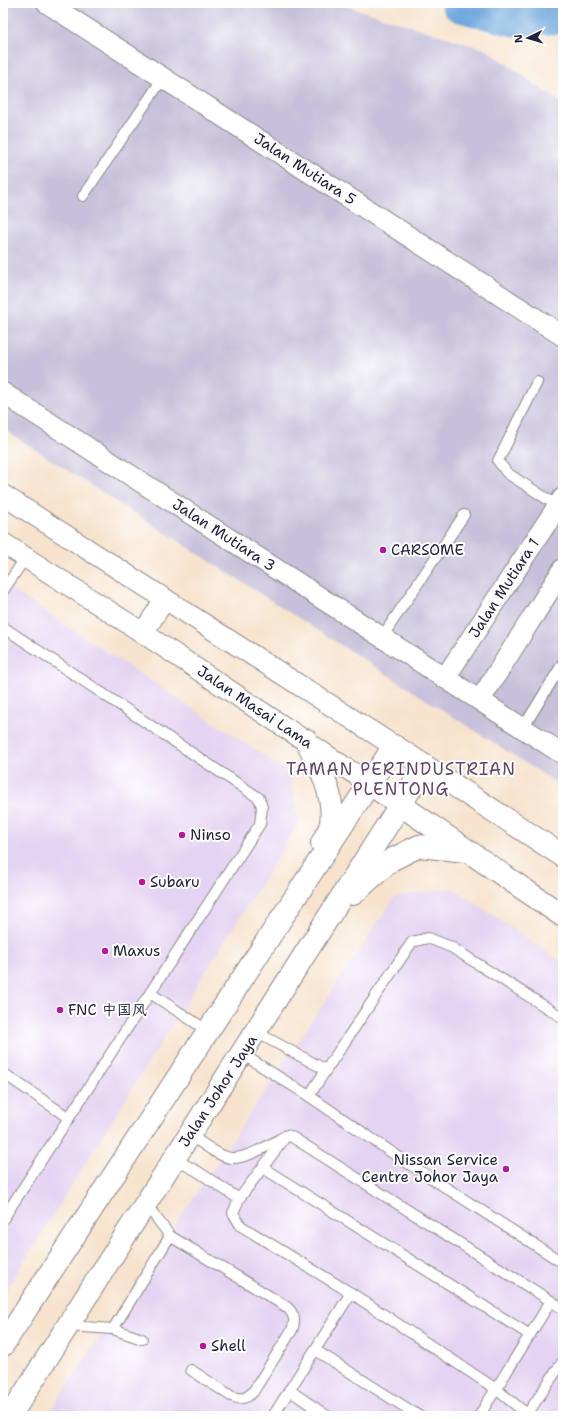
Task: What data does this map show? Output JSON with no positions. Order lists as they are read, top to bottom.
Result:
{
  "streets": {
    "main road": ["Jalan Masai Lama", "Jalan Johor Jaya"],
    "street": ["Jalan Mutiara 5", "Jalan Mutiara 3", "Jalan Mutiara 1"]
  },
  "crossings": [
    ["Jalan Mutiara 3", "Jalan Mutiara 1"],
    ["Jalan Masai Lama", "Jalan Johor Jaya"]
  ],
  "districts": ["TAMAN PERINDUSTRIAN PLENTONG"],
  "places": [
    "CARSOME",
    "Ninso",
    "Subaru",
    "Maxus",
    "FNC 中国风",
    "Nissan Service Centre Johor Jaya",
    "Shell"
  ],
  "north": "left"
}
